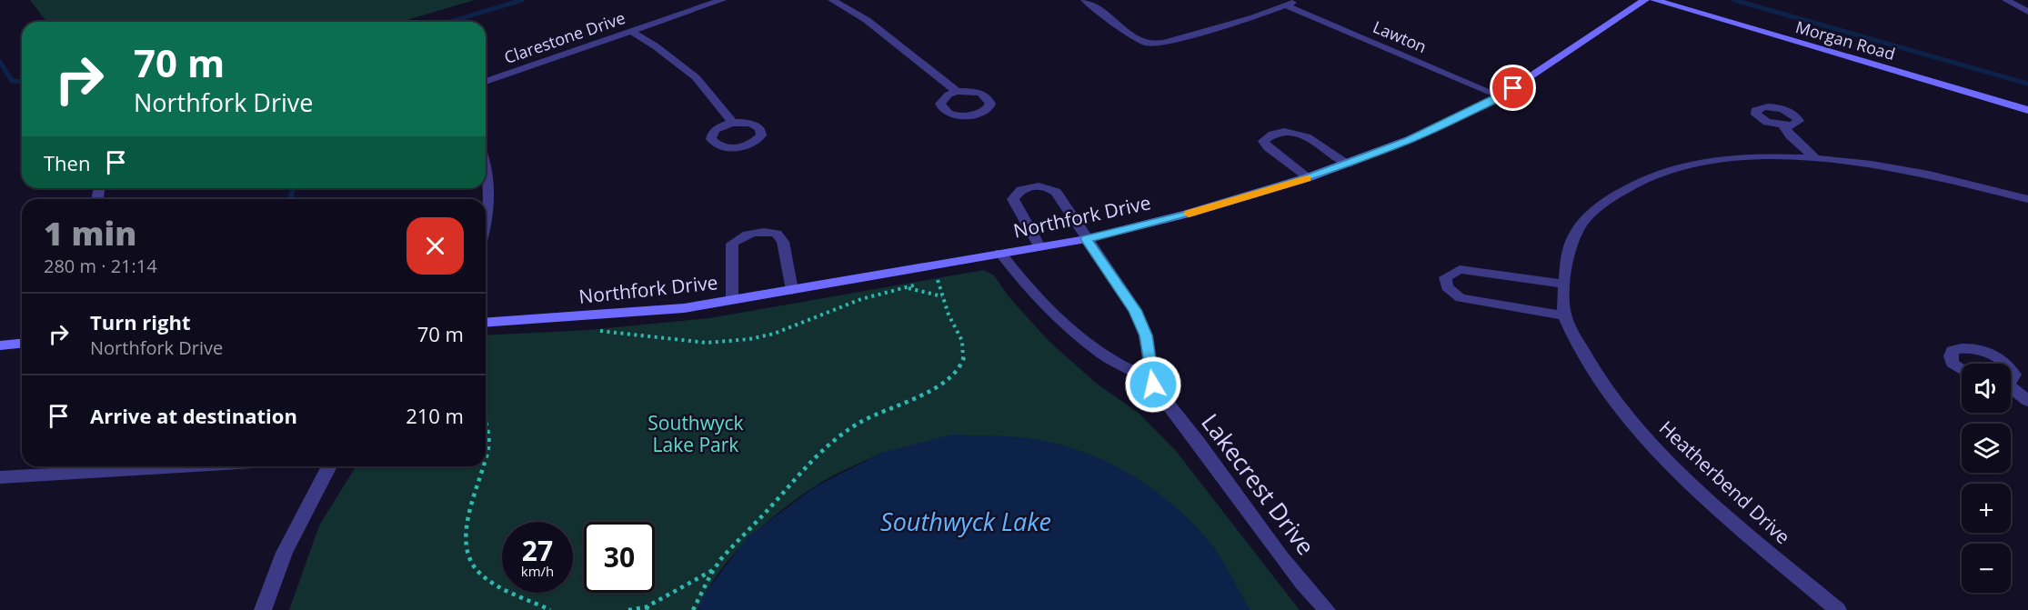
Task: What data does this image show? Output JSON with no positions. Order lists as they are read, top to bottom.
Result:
{
  "streets": {
    "street": [
      "Lawton",
      "Clarestone Drive",
      "Morgan Road",
      "Northfork Drive",
      "Heatherbend Drive",
      "Lakecrest Drive"
    ]
  },
  "crossings": [
    ["Lawton", "Northfork Drive"],
    ["Northfork Drive", "Lakecrest Drive"]
  ],
  "water": ["Southwyck Lake"],
  "parks": ["Southwyck Lake Park"],
  "page": {
    "turn": ["70 m", "Northfork Drive"],
    "then": "Then",
    "heading": ["1 min", "280 m · 21:14"],
    "list": [
      {
        "name": "Turn right",
        "note": "Northfork Drive",
        "value": "70 m"
      },
      {
        "name": "Arrive at destination",
        "value": "210 m"
      }
    ],
    "map_buttons": ["+", "−"],
    "speed": "27 km/h",
    "limit": "30"
  }
}
